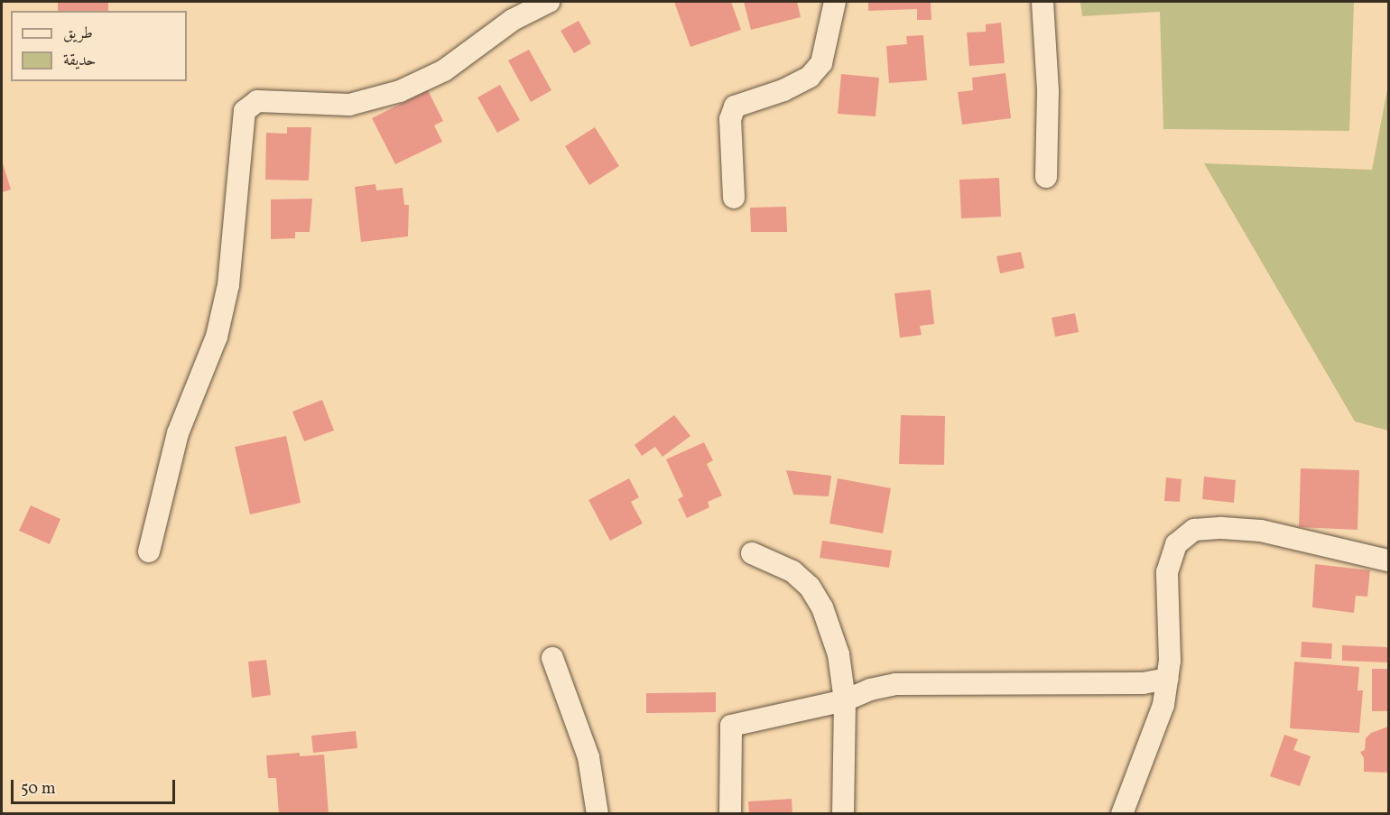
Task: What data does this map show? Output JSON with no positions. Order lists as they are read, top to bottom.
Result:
{
  "legend": ["طريق", "حديقة"],
  "scale_bar": "50 m"
}
